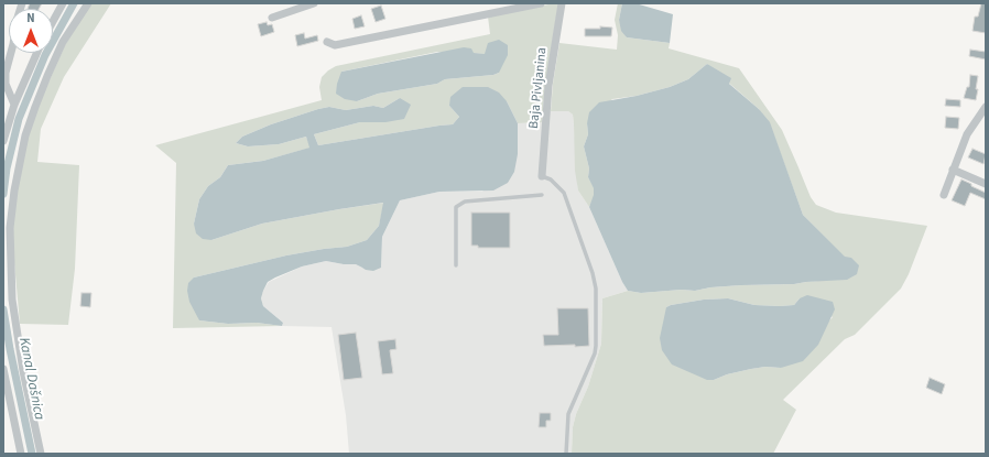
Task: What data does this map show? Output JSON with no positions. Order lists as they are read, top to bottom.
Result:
{
  "streets": {
    "street": ["Baja Pivljanina"]
  },
  "water": ["Kanal Dašnica"],
  "north": "top"
}
